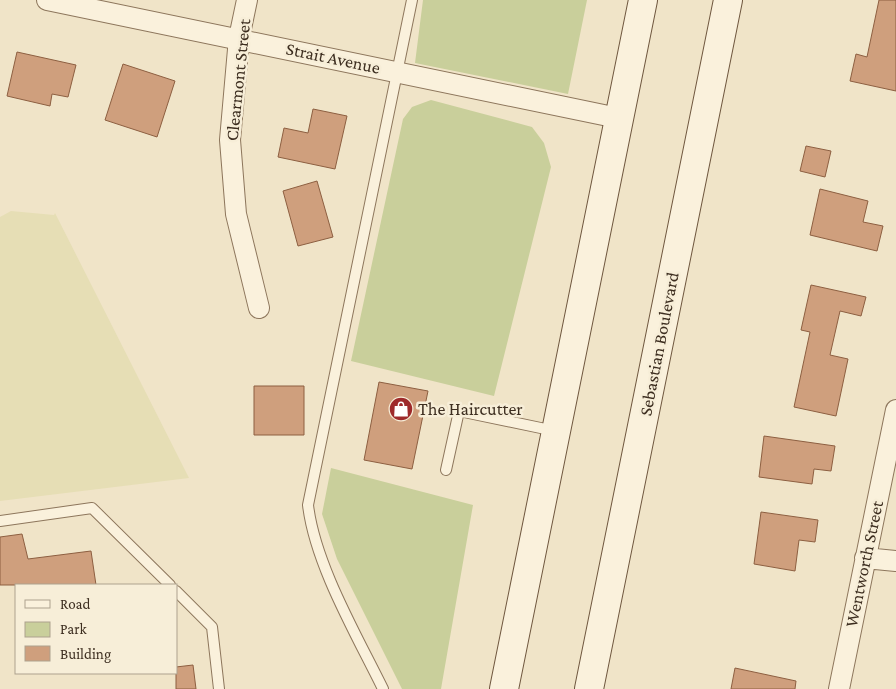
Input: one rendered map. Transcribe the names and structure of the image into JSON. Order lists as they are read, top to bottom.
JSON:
{
  "streets": {
    "main road": ["Sebastian Boulevard"],
    "street": ["Strait Avenue", "Clearmont Street", "Wentworth Street"]
  },
  "crossings": [
    ["Strait Avenue", "Clearmont Street"]
  ],
  "places": {
    "shop": ["The Haircutter"]
  },
  "legend": ["Road", "Park", "Building"]
}
